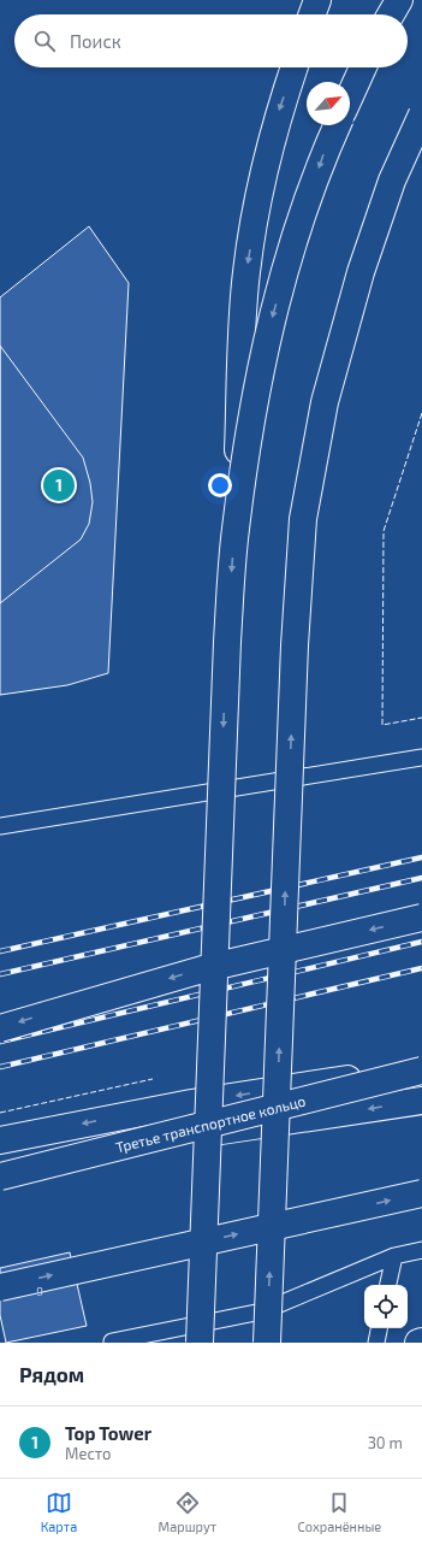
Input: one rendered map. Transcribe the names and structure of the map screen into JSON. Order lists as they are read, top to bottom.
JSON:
{
  "streets": {
    "main road": ["Третье транспортное кольцо"]
  },
  "house_numbers": ["9"],
  "north": "top right",
  "page": {
    "search": "Поиск",
    "pins": "1",
    "heading": "Рядом",
    "list": [
      {
        "mark": "1",
        "name": "Top Tower",
        "note": "Место",
        "value": "30 m"
      }
    ],
    "nav": ["Карта", "Маршрут", "Сохранённые"]
  }
}
